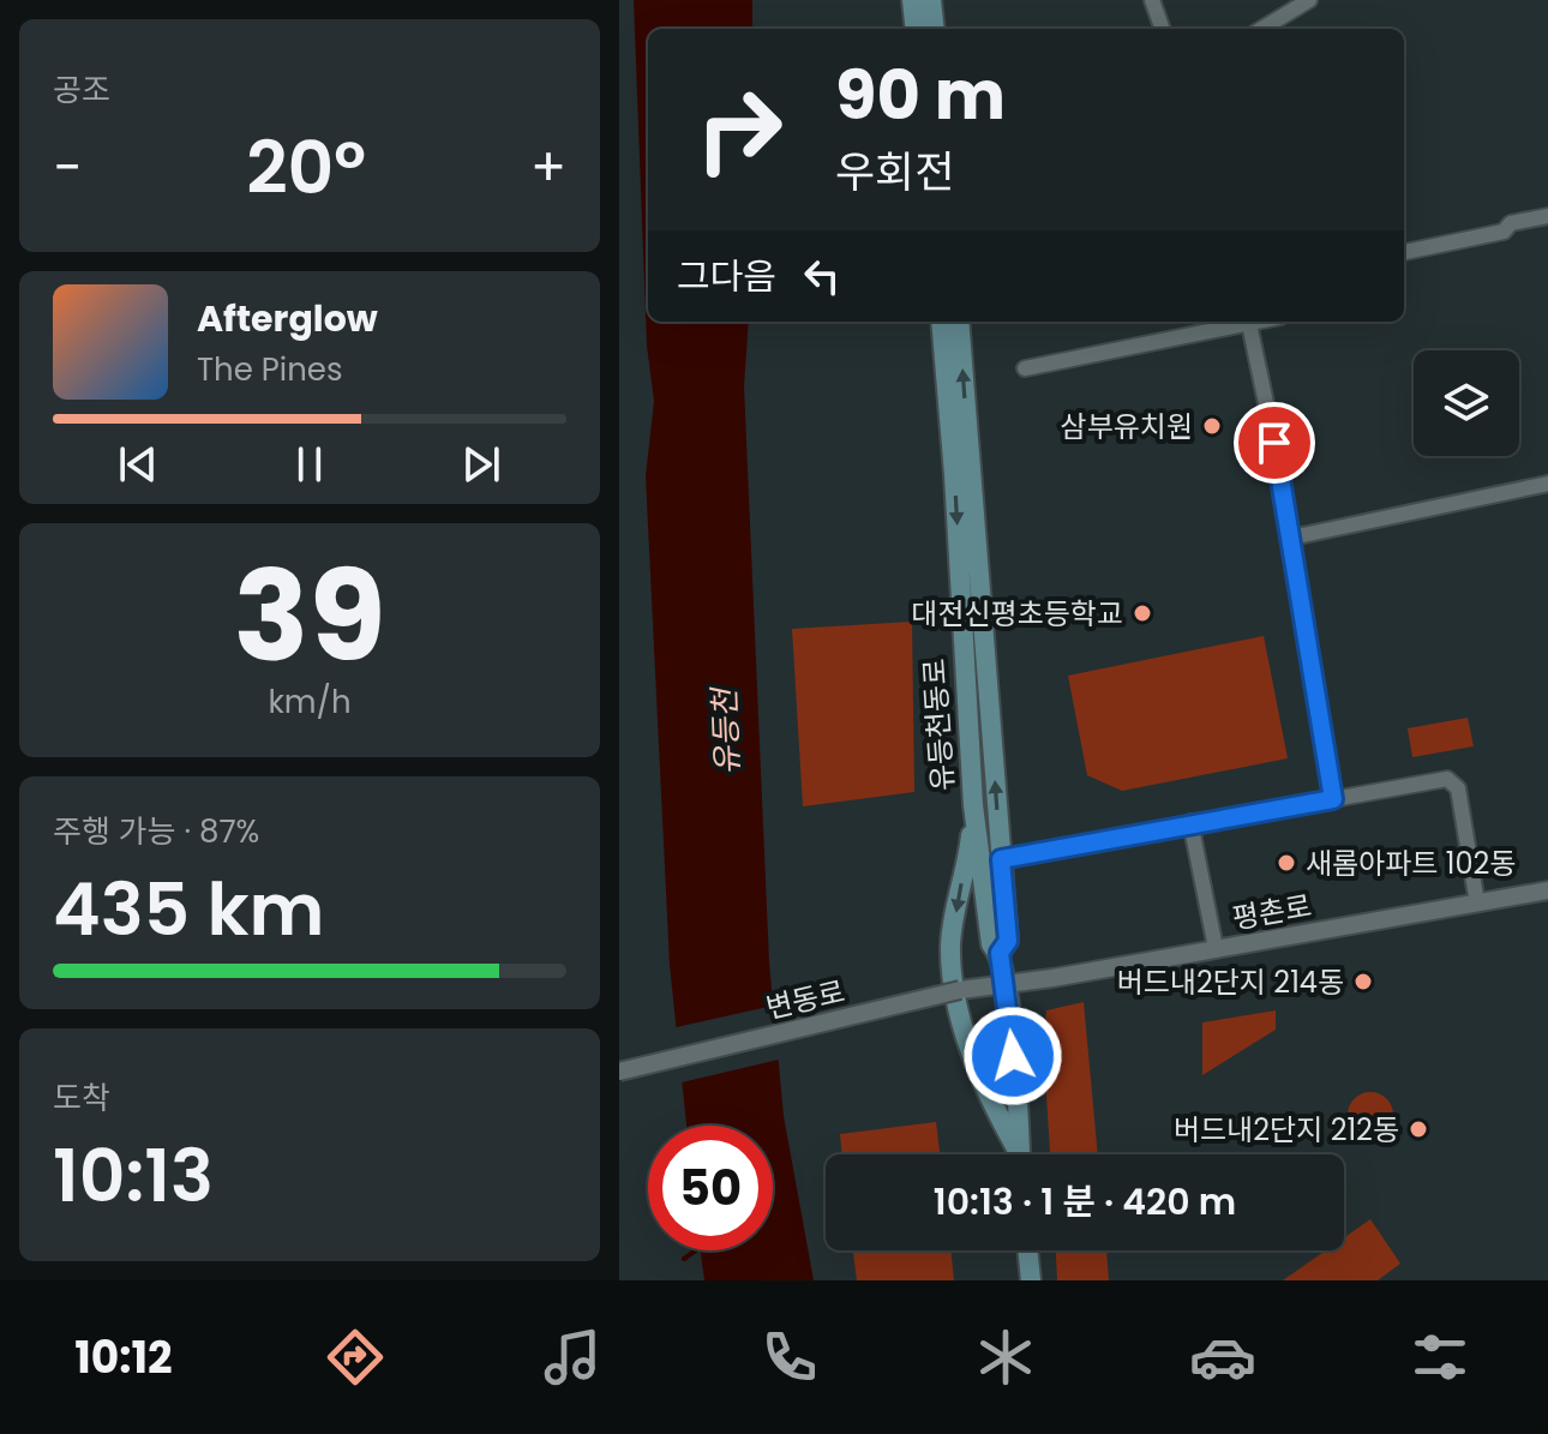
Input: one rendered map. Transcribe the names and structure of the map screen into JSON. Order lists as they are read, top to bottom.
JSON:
{
  "streets": {
    "main road": ["유등천동로"],
    "street": ["평촌로", "변동로"]
  },
  "crossings": [
    ["유등천동로", "평촌로"],
    ["유등천동로", "변동로"],
    ["평촌로", "변동로"]
  ],
  "water": ["유등천"],
  "places": [
    "삼부유치원",
    "대전신평초등학교",
    "새롬아파트 102동",
    "버드내2단지 214동",
    "버드내2단지 212동"
  ],
  "page": {
    "tile": [
      "공조",
      ["39", "km/h"],
      ["주행 가능 · 87%", "435 km"],
      ["도착", "10:13"]
    ],
    "turn": ["90 m", "우회전"],
    "heat": ["−", "20°", "+"],
    "then": "그다음",
    "song": ["Afterglow", "The Pines"],
    "limit": "50",
    "trip": "10:13 · 1 분 · 420 m",
    "tabs": "10:12"
  }
}
